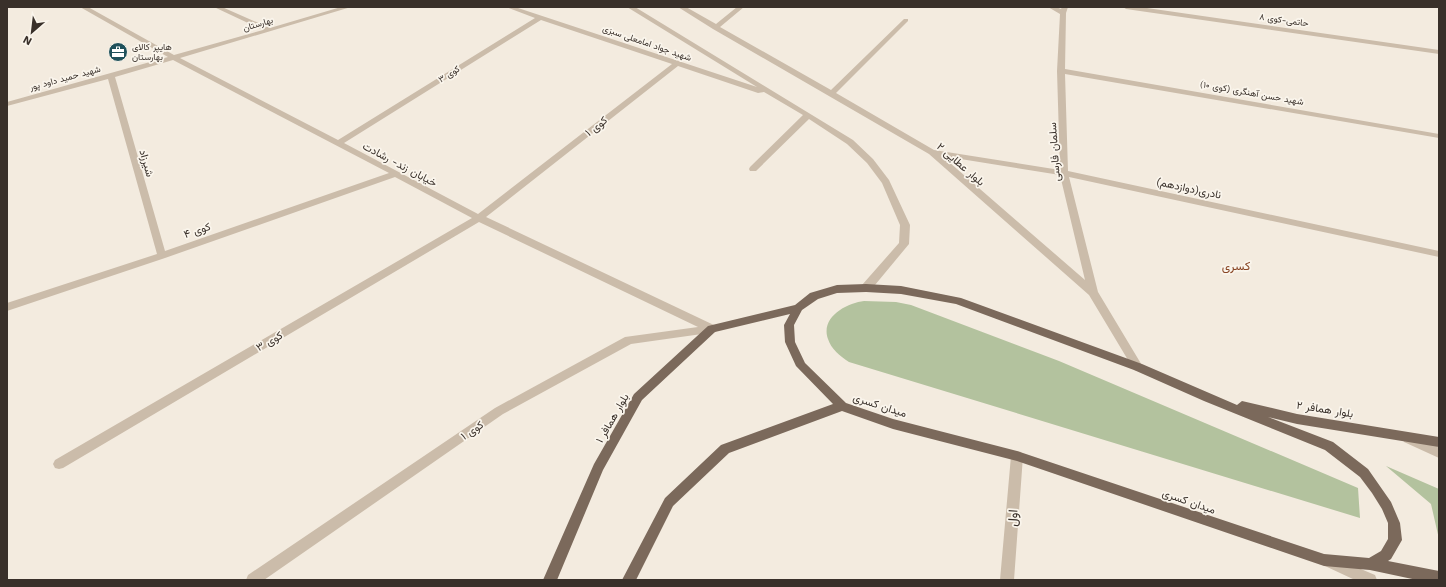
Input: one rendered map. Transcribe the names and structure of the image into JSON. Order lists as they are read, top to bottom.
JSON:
{
  "streets": {
    "main road": ["میدان کسری", "بلوار همافر ۲", "بلوار همافر ۱"],
    "street": [
      "حاتمی-کوی ۸",
      "بهارستان",
      "شهید جواد امامعلی سبزی",
      "کوی ۳",
      "شهید حمید داود پور",
      "شهید حسن آهنگری (کوی ۱۰)",
      "کوی ۱",
      "سلمان فارسی",
      "شیرزاد",
      "خیابان زند- رشادت",
      "بلوار عطایی ۲",
      "نادری(دوازدهم)",
      "کوی ۴",
      "اول"
    ]
  },
  "crossings": [
    ["بهارستان", "شهید حمید داود پور"],
    ["بهارستان", "خیابان زند- رشادت"],
    ["شهید جواد امامعلی سبزی", "کوی ۳"],
    ["شهید جواد امامعلی سبزی", "کوی ۱"],
    ["کوی ۳", "کوی ۱"],
    ["کوی ۳", "خیابان زند- رشادت"],
    ["شهید حمید داود پور", "شیرزاد"],
    ["شهید حمید داود پور", "خیابان زند- رشادت"],
    ["شهید حسن آهنگری (کوی ۱۰)", "سلمان فارسی"],
    ["کوی ۱", "خیابان زند- رشادت"],
    ["کوی ۱", "بلوار همافر ۱"],
    ["سلمان فارسی", "بلوار عطایی ۲"],
    ["سلمان فارسی", "نادری(دوازدهم)"],
    ["شیرزاد", "کوی ۴"],
    ["خیابان زند- رشادت", "کوی ۴"],
    ["خیابان زند- رشادت", "بلوار همافر ۱"],
    ["بلوار عطایی ۲", "نادری(دوازدهم)"],
    ["بلوار عطایی ۲", "میدان کسری"],
    ["میدان کسری", "بلوار همافر ۲"],
    ["میدان کسری", "بلوار همافر ۱"],
    ["میدان کسری", "اول"]
  ],
  "districts": ["کسری"],
  "places": {
    "office": ["هایپر کالای بهارستان"]
  },
  "north": "bottom left"
}
